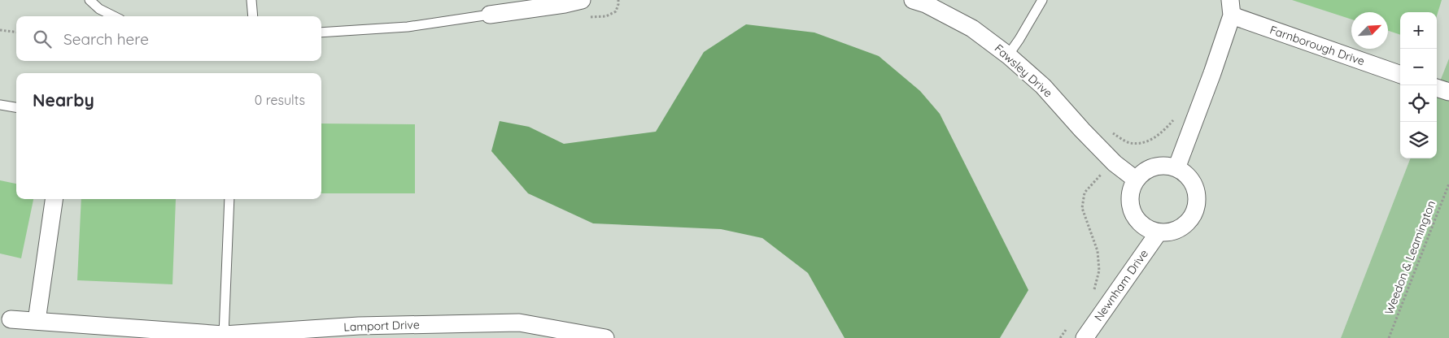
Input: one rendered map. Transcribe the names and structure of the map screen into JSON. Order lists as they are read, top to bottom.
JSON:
{
  "streets": {
    "street": [
      "Farnborough Drive",
      "Fawsley Drive",
      "Newnham Drive",
      "Lamport Drive"
    ],
    "path": ["Weedon & Leamington"]
  },
  "crossings": [
    ["Fawsley Drive", "Newnham Drive"]
  ],
  "north": "top right",
  "page": {
    "map_buttons": ["+", "−"],
    "search": "Search here",
    "heading": ["Nearby", "0 results"]
  }
}
